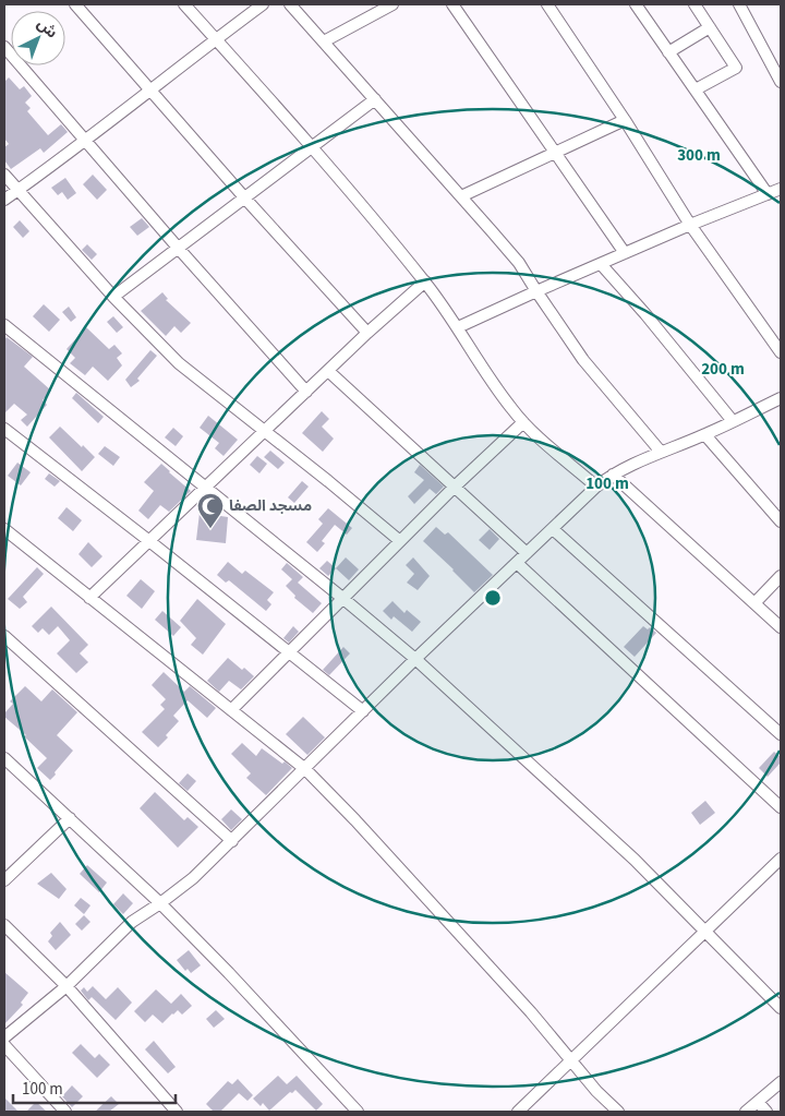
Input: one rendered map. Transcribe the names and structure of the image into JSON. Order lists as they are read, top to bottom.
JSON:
{
  "places": {
    "mosque": ["مسجد الصفا"]
  },
  "scale_bar": "100 m",
  "north": "top right",
  "rings": ["300 m", "200 m", "100 m"]
}
